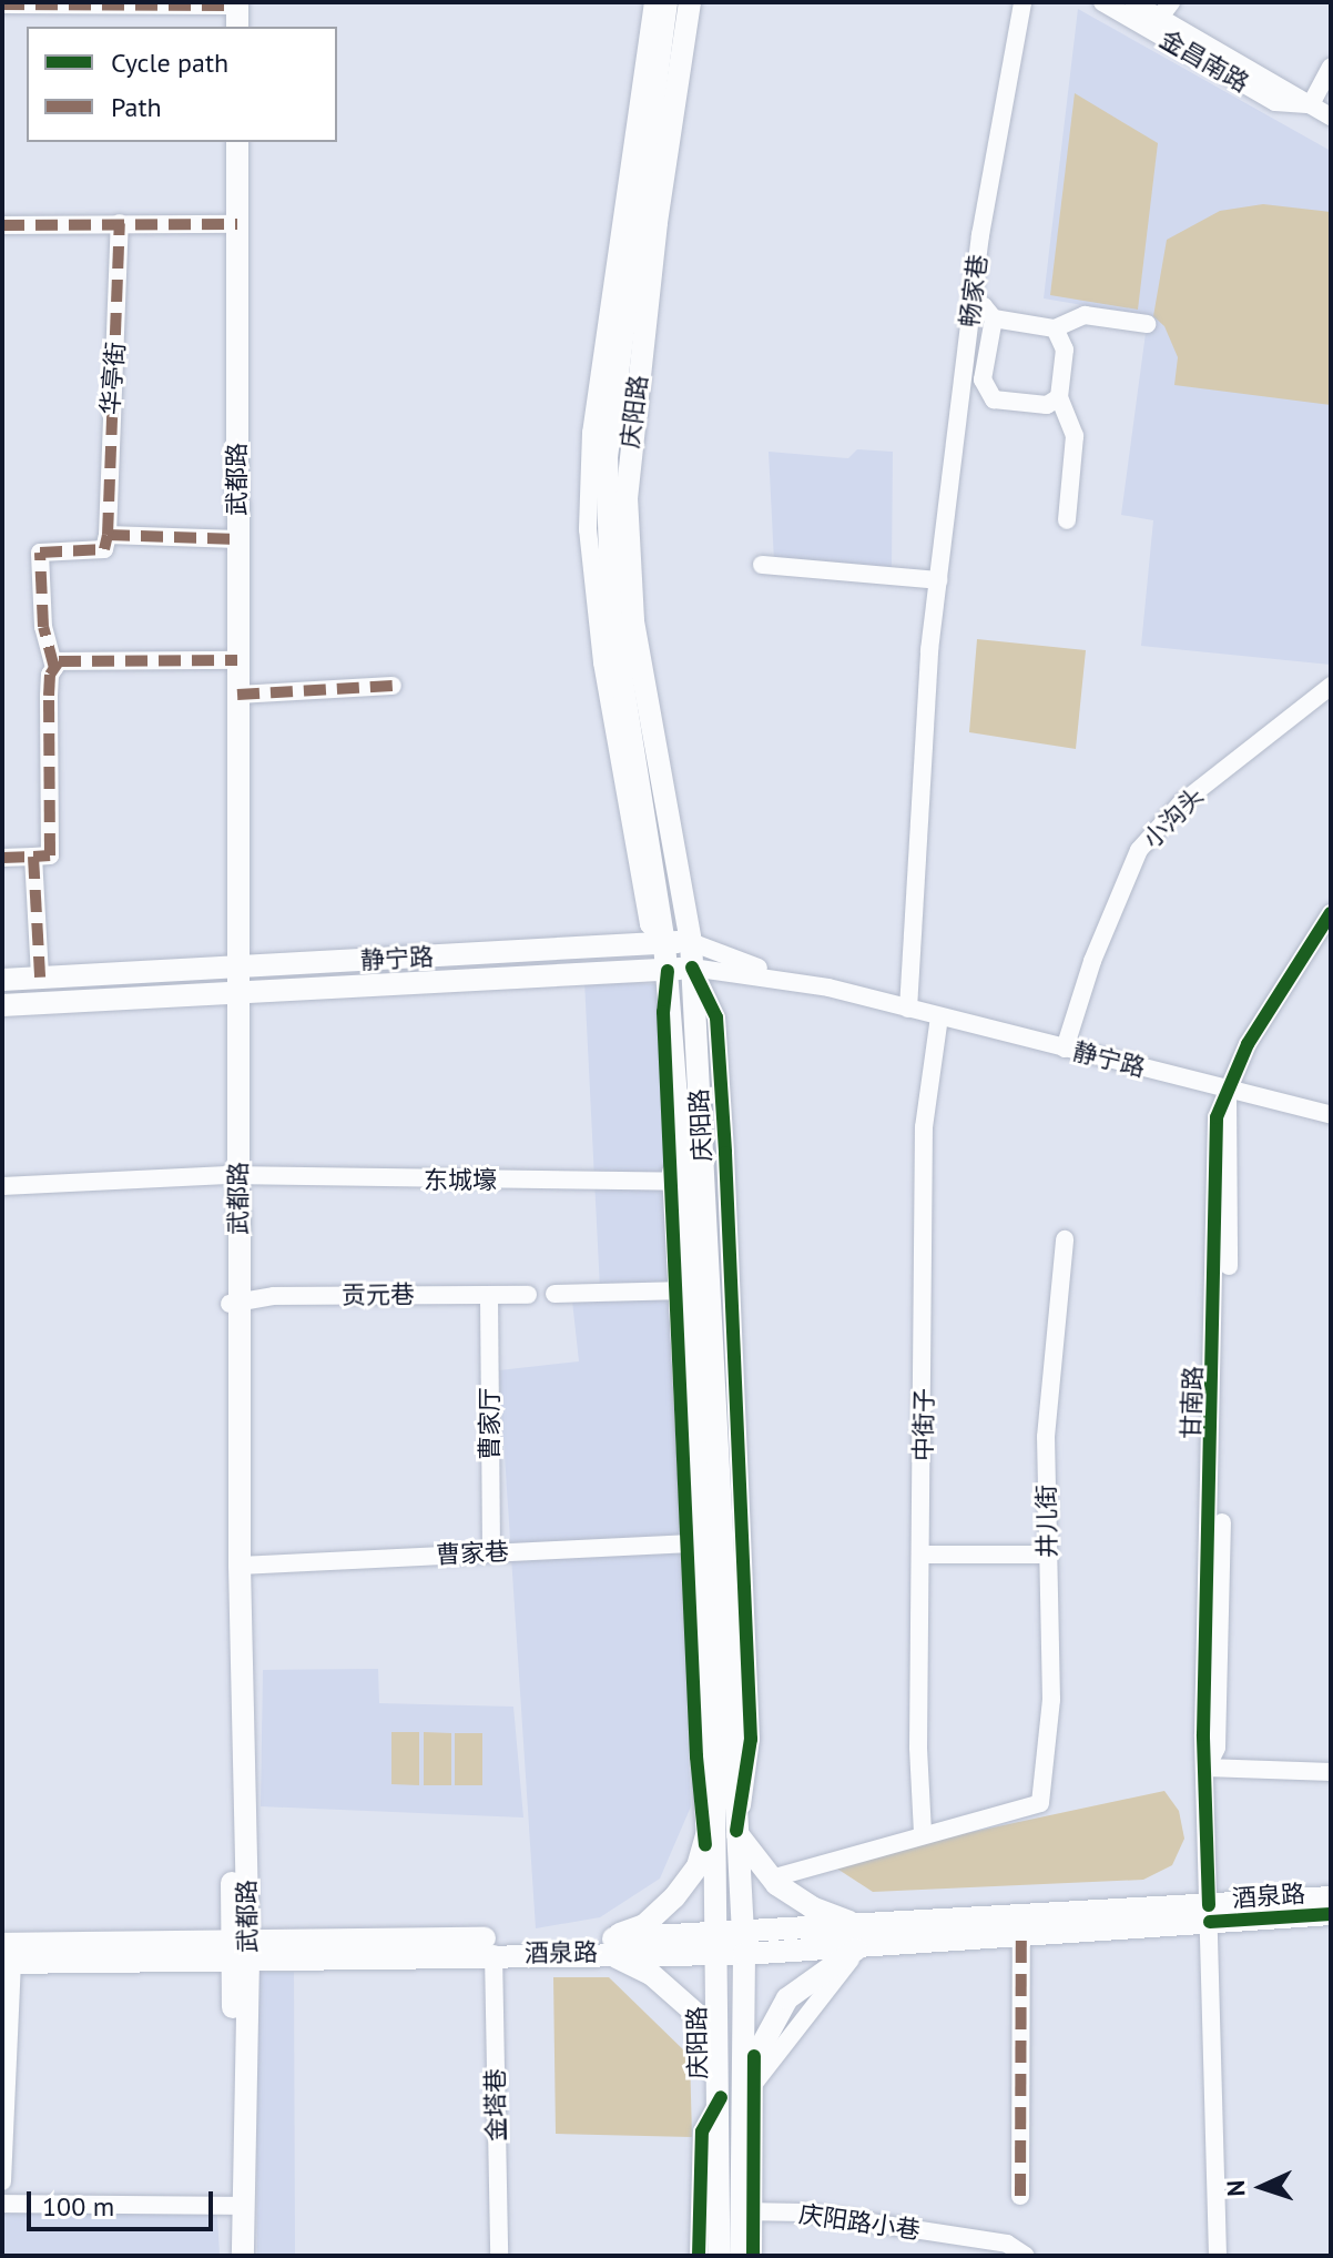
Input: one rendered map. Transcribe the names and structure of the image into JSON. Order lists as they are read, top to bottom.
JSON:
{
  "streets": {
    "main road": [
      "庆阳路",
      "武都路",
      "静宁路",
      "酒泉路"
    ],
    "street": [
      "金昌南路",
      "畅家巷",
      "华亭街",
      "小沟头",
      "东城壕",
      "贡元巷",
      "甘南路",
      "曹家厅",
      "中街子",
      "井儿街",
      "曹家巷",
      "金塔巷",
      "庆阳路小巷"
    ]
  },
  "crossings": [
    ["畅家巷", "静宁路"],
    ["庆阳路", "静宁路"],
    ["庆阳路", "东城壕"],
    ["庆阳路", "曹家巷"],
    ["庆阳路", "酒泉路"],
    ["庆阳路", "庆阳路小巷"],
    ["武都路", "静宁路"],
    ["武都路", "东城壕"],
    ["武都路", "贡元巷"],
    ["武都路", "曹家巷"],
    ["武都路", "酒泉路"],
    ["小沟头", "静宁路"],
    ["静宁路", "甘南路"],
    ["静宁路", "中街子"],
    ["贡元巷", "曹家厅"],
    ["甘南路", "酒泉路"],
    ["曹家厅", "曹家巷"],
    ["中街子", "井儿街"],
    ["酒泉路", "金塔巷"]
  ],
  "legend": ["Cycle path", "Path"],
  "scale_bar": "100 m",
  "north": "left"
}
